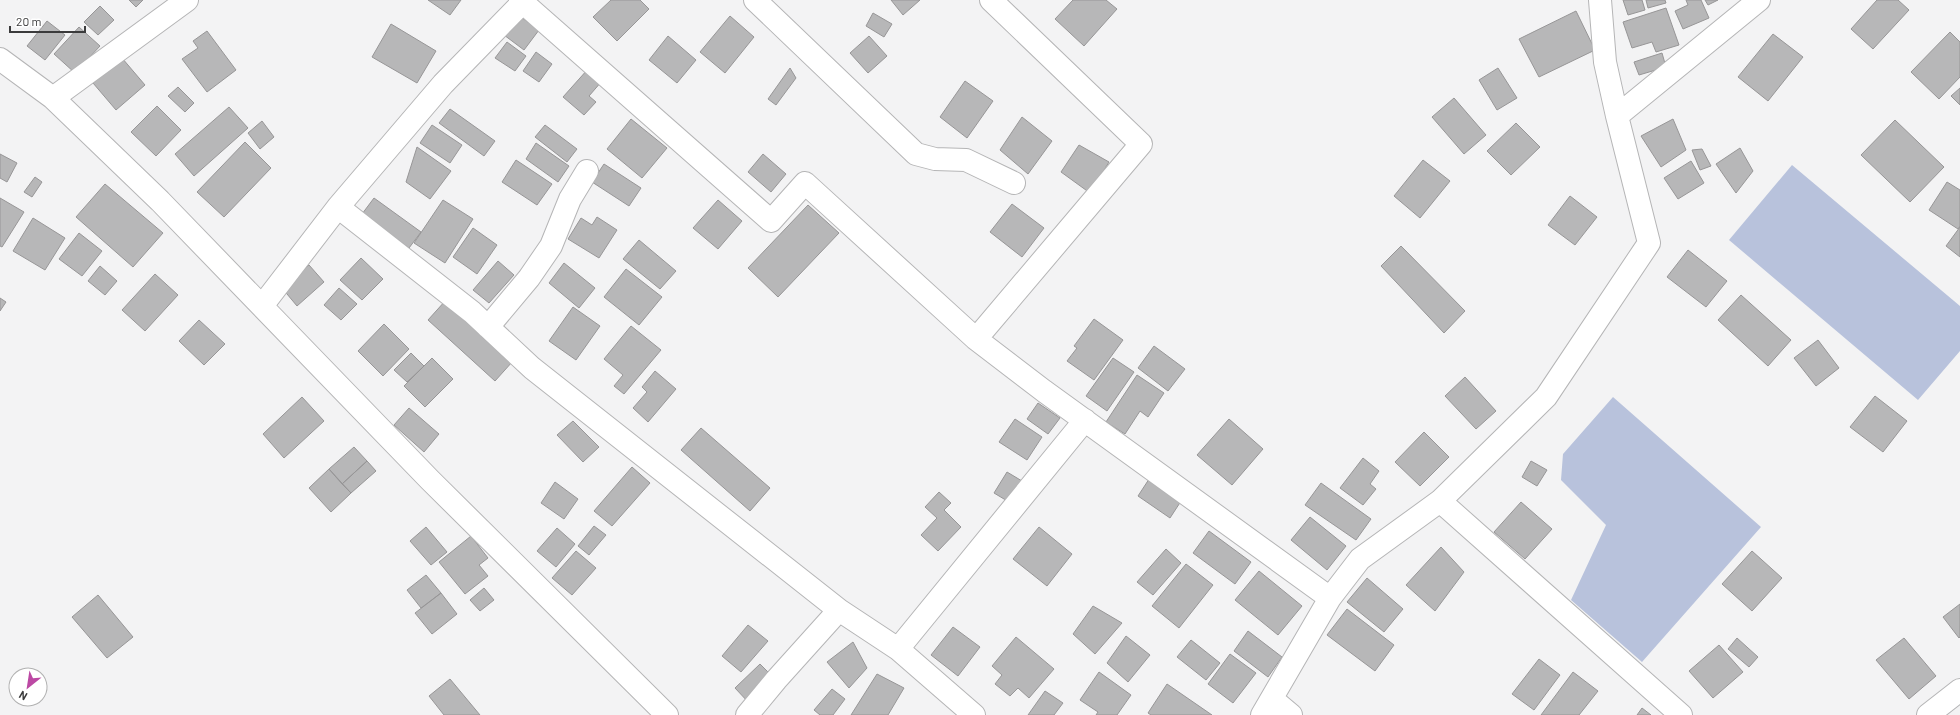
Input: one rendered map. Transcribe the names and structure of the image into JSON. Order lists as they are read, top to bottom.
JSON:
{
  "scale_bar": "20 m",
  "north": "bottom left"
}
